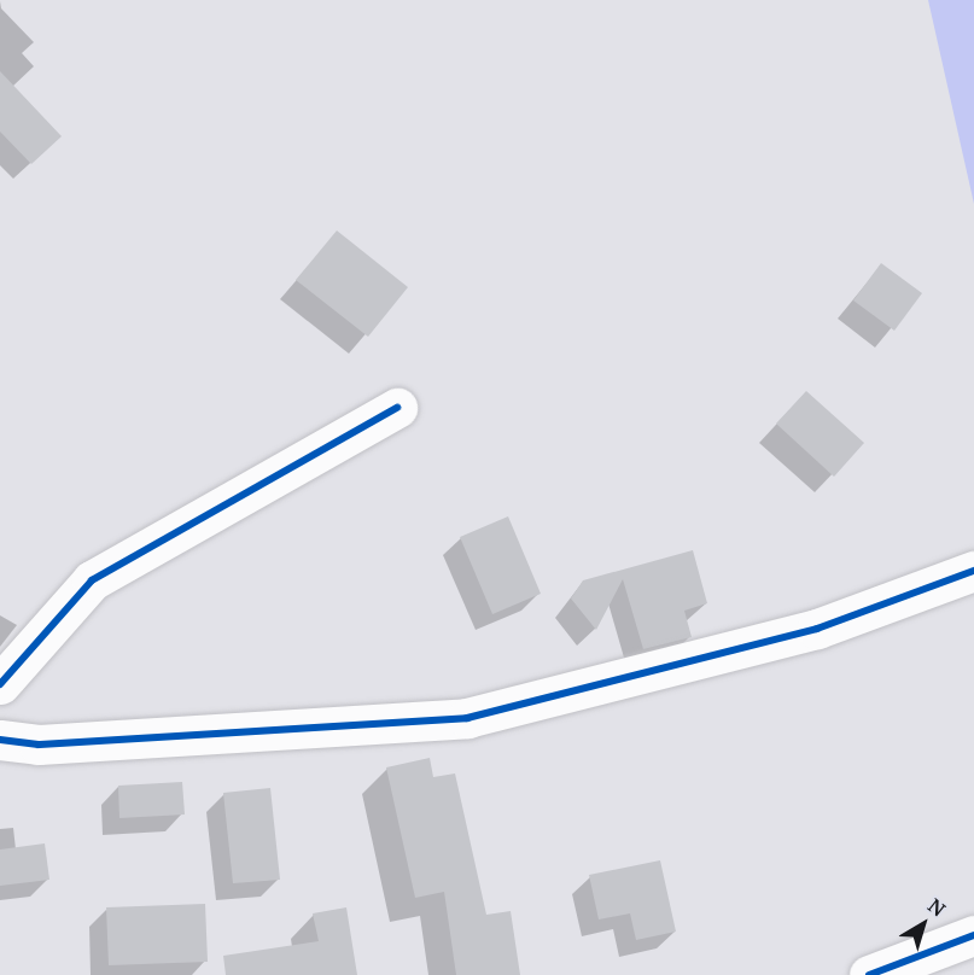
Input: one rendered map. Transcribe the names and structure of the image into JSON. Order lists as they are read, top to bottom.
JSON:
{
  "north": "top right"
}
